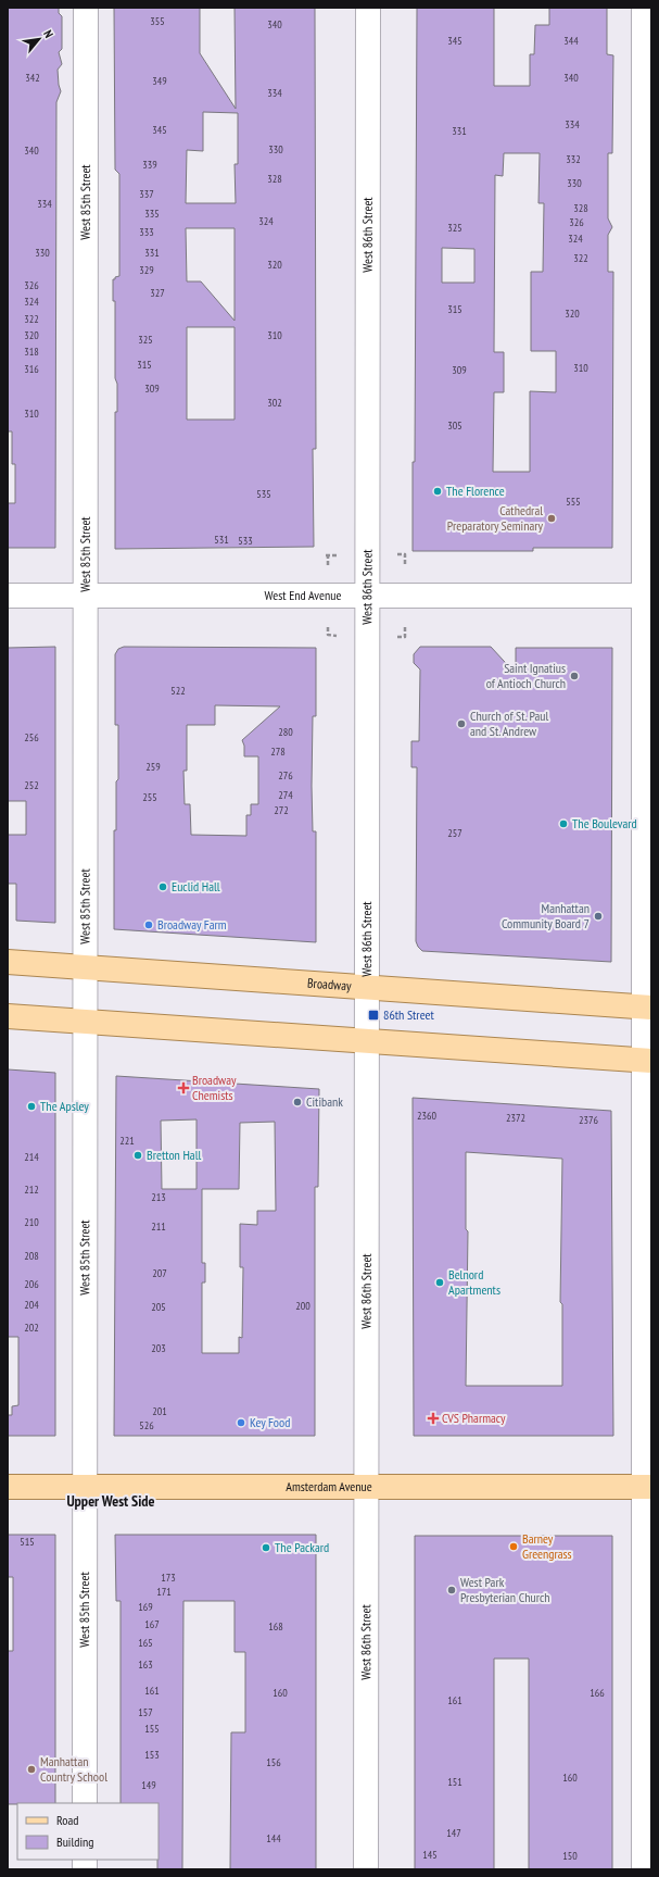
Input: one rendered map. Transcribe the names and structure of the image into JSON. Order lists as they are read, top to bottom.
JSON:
{
  "streets": {
    "main road": ["Broadway", "Amsterdam Avenue"],
    "street": ["West 85th Street", "West 86th Street", "West End Avenue"]
  },
  "crossings": [
    ["West 85th Street", "West End Avenue"],
    ["West 85th Street", "Broadway"],
    ["West 85th Street", "Amsterdam Avenue"],
    ["West 86th Street", "West End Avenue"],
    ["West 86th Street", "Broadway"],
    ["West 86th Street", "Amsterdam Avenue"]
  ],
  "districts": ["Upper West Side"],
  "places": {
    "other": [
      "The Florence",
      "Cathedral Preparatory Seminary",
      "Saint Ignatius of Antioch Church",
      "Church of St. Paul and St. Andrew",
      "The Boulevard",
      "Euclid Hall",
      "Manhattan Community Board 7",
      "Broadway Farm",
      "Citibank",
      "The Apsley",
      "Bretton Hall",
      "Belnord Apartments",
      "Key Food",
      "Barney Greengrass",
      "The Packard",
      "West Park Presbyterian Church",
      "Manhattan Country School"
    ],
    "transit": ["86th Street"],
    "health": ["Broadway Chemists", "CVS Pharmacy"]
  },
  "house_numbers": [
    "355",
    "340",
    "345",
    "344",
    "342",
    "340",
    "349",
    "334",
    "334",
    "345",
    "331",
    "330",
    "340",
    "332",
    "339",
    "328",
    "330",
    "337",
    "334",
    "328",
    "335",
    "324",
    "326",
    "325",
    "333",
    "324",
    "330",
    "331",
    "322",
    "320",
    "329",
    "326",
    "327",
    "324",
    "315",
    "320",
    "322",
    "320",
    "310",
    "325",
    "318",
    "315",
    "310",
    "316",
    "309",
    "309",
    "302",
    "310",
    "305",
    "535",
    "555",
    "531",
    "533",
    "522",
    "280",
    "256",
    "278",
    "259",
    "276",
    "252",
    "274",
    "255",
    "272",
    "257",
    "2360",
    "2372",
    "2376",
    "221",
    "214",
    "212",
    "213",
    "210",
    "211",
    "208",
    "207",
    "206",
    "204",
    "200",
    "205",
    "202",
    "203",
    "201",
    "526",
    "515",
    "173",
    "171",
    "169",
    "167",
    "168",
    "165",
    "163",
    "161",
    "160",
    "166",
    "161",
    "157",
    "155",
    "153",
    "156",
    "160",
    "151",
    "149",
    "147",
    "144",
    "145",
    "150"
  ],
  "legend": ["Road", "Building"],
  "north": "top right"
}
